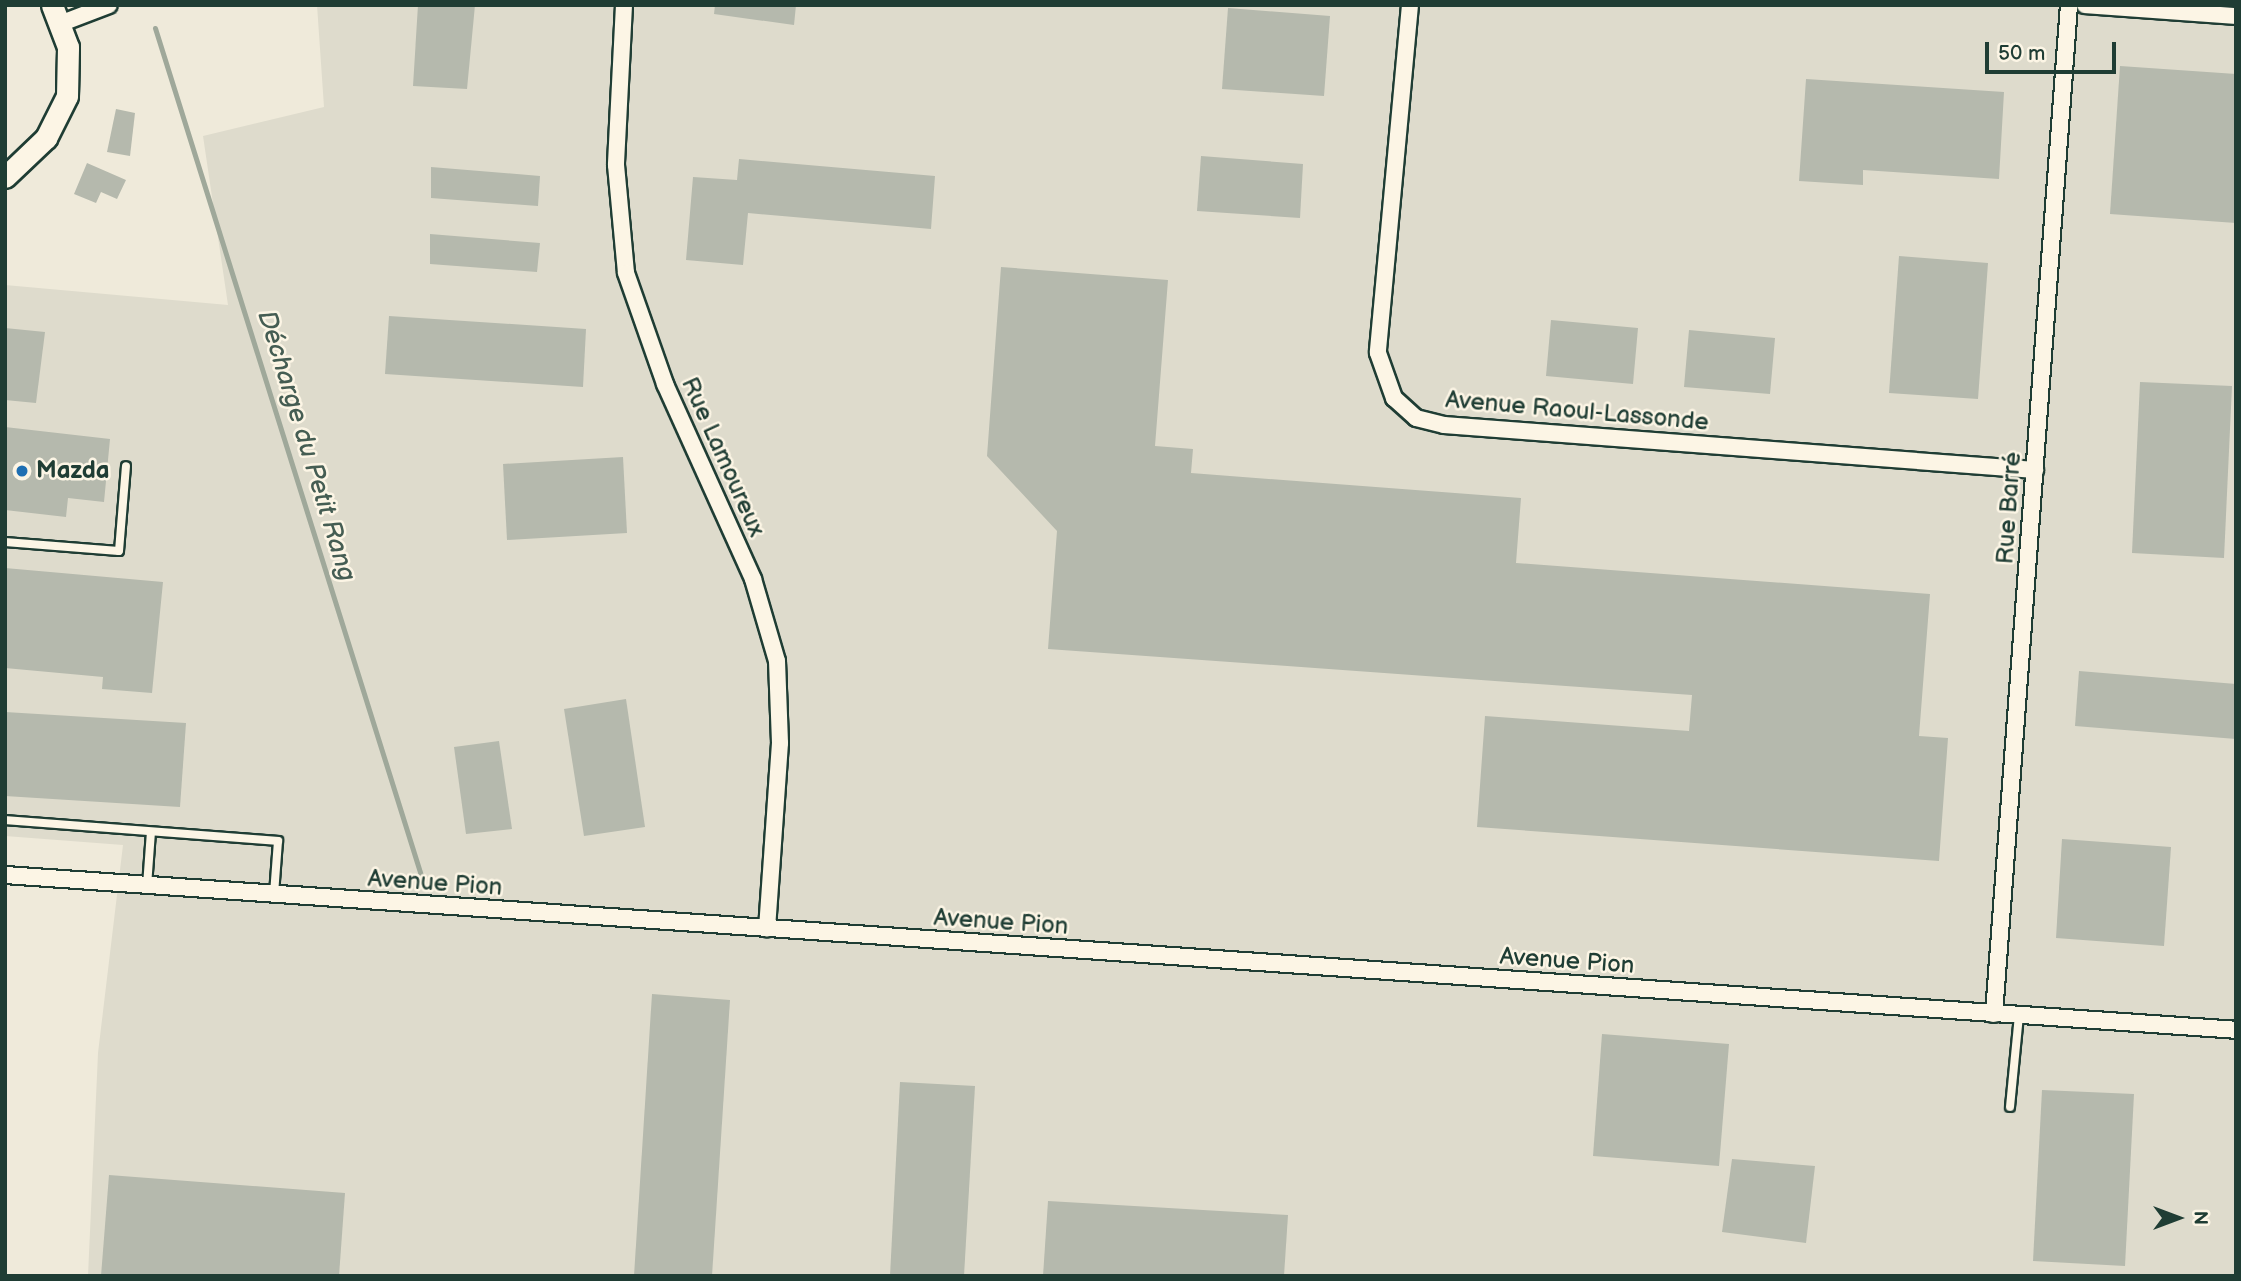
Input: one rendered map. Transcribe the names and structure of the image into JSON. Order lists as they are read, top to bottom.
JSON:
{
  "streets": {
    "street": [
      "Avenue Raoul-Lassonde",
      "Rue Lamoureux",
      "Rue Barré",
      "Avenue Pion"
    ]
  },
  "crossings": [
    ["Avenue Raoul-Lassonde", "Rue Barré"],
    ["Rue Lamoureux", "Avenue Pion"],
    ["Rue Barré", "Avenue Pion"]
  ],
  "water": ["Décharge du Petit Rang"],
  "places": ["Mazda"],
  "scale_bar": "50 m",
  "north": "right"
}
